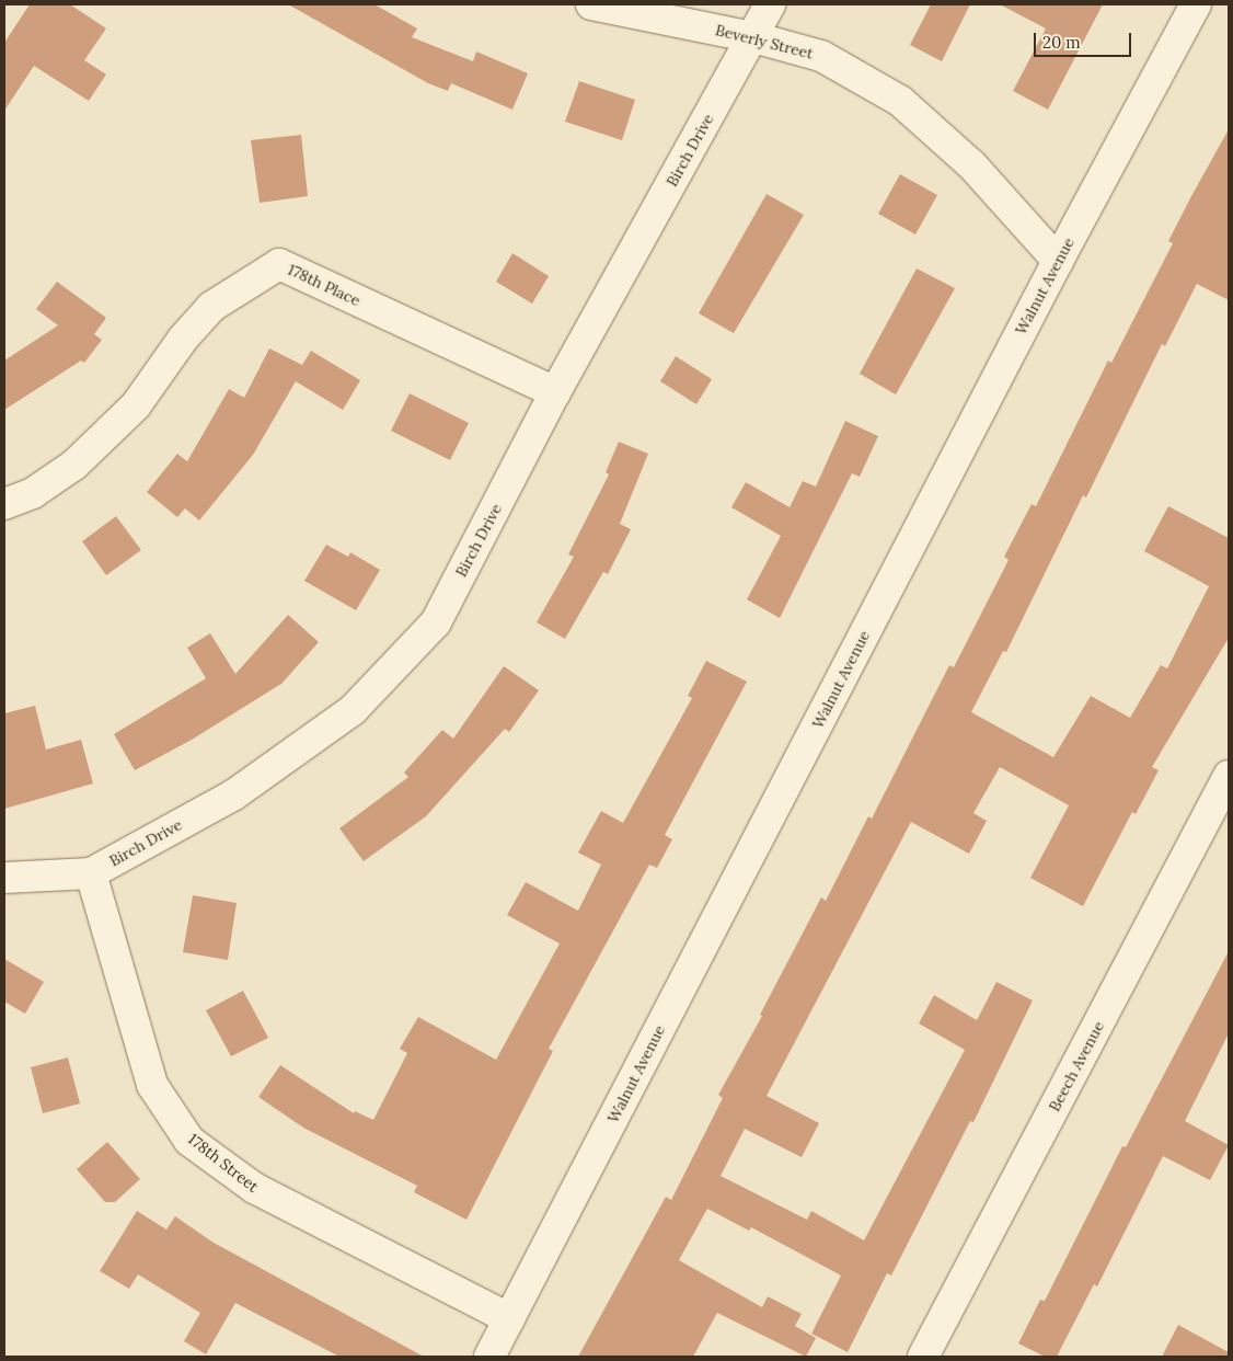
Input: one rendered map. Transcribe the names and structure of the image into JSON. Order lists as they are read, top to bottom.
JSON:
{
  "streets": {
    "street": [
      "Beverly Street",
      "Birch Drive",
      "178th Place",
      "Walnut Avenue",
      "Beech Avenue",
      "178th Street"
    ]
  },
  "crossings": [
    ["Beverly Street", "Birch Drive"],
    ["Beverly Street", "Walnut Avenue"],
    ["Birch Drive", "178th Place"],
    ["Birch Drive", "178th Street"],
    ["Walnut Avenue", "178th Street"]
  ],
  "scale_bar": "20 m"
}
